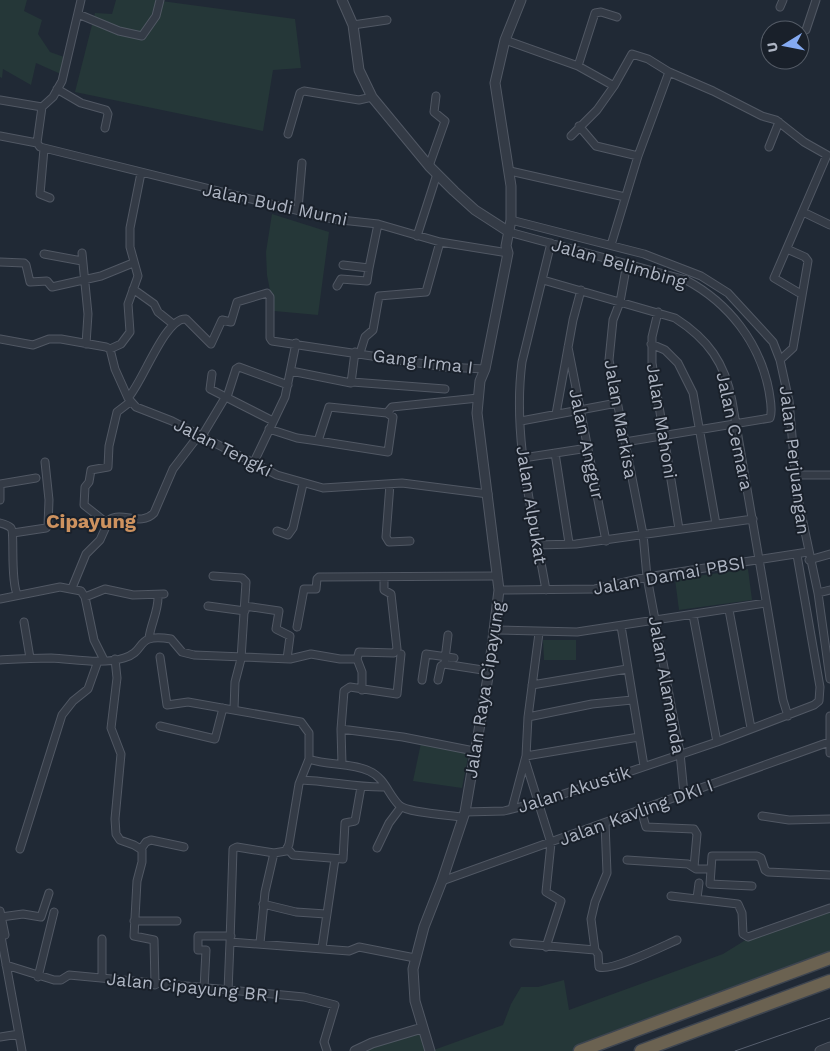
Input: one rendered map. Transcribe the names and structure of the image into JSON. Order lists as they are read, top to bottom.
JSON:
{
  "streets": {
    "street": [
      "Jalan Budi Murni",
      "Jalan Belimbing",
      "Gang Irma I",
      "Jalan Markisa",
      "Jalan Mahoni",
      "Jalan Cemara",
      "Jalan Anggur",
      "Jalan Tengki",
      "Jalan Perjuangan",
      "Jalan Alpukat",
      "Jalan Damai PBSI",
      "Jalan Alamanda",
      "Jalan Raya Cipayung",
      "Jalan Akustik",
      "Jalan Kavling DKI I",
      "Jalan Cipayung BR I"
    ]
  },
  "crossings": [
    ["Jalan Budi Murni", "Gang Irma I"],
    ["Jalan Budi Murni", "Jalan Raya Cipayung"],
    ["Jalan Belimbing", "Jalan Markisa"],
    ["Jalan Belimbing", "Jalan Cemara"],
    ["Jalan Belimbing", "Jalan Alpukat"],
    ["Jalan Belimbing", "Jalan Raya Cipayung"],
    ["Gang Irma I", "Jalan Raya Cipayung"],
    ["Jalan Markisa", "Jalan Cemara"],
    ["Jalan Markisa", "Jalan Damai PBSI"],
    ["Jalan Markisa", "Jalan Alamanda"],
    ["Jalan Mahoni", "Jalan Cemara"],
    ["Jalan Cemara", "Jalan Alpukat"],
    ["Jalan Cemara", "Jalan Damai PBSI"],
    ["Jalan Cemara", "Jalan Akustik"],
    ["Jalan Tengki", "Jalan Raya Cipayung"],
    ["Jalan Perjuangan", "Jalan Damai PBSI"],
    ["Jalan Perjuangan", "Jalan Raya Cipayung"],
    ["Jalan Alpukat", "Jalan Damai PBSI"],
    ["Jalan Damai PBSI", "Jalan Alamanda"],
    ["Jalan Damai PBSI", "Jalan Raya Cipayung"],
    ["Jalan Damai PBSI", "Jalan Akustik"],
    ["Jalan Alamanda", "Jalan Akustik"],
    ["Jalan Alamanda", "Jalan Kavling DKI I"],
    ["Jalan Raya Cipayung", "Jalan Akustik"],
    ["Jalan Raya Cipayung", "Jalan Kavling DKI I"]
  ],
  "districts": ["Cipayung"],
  "north": "left"
}
